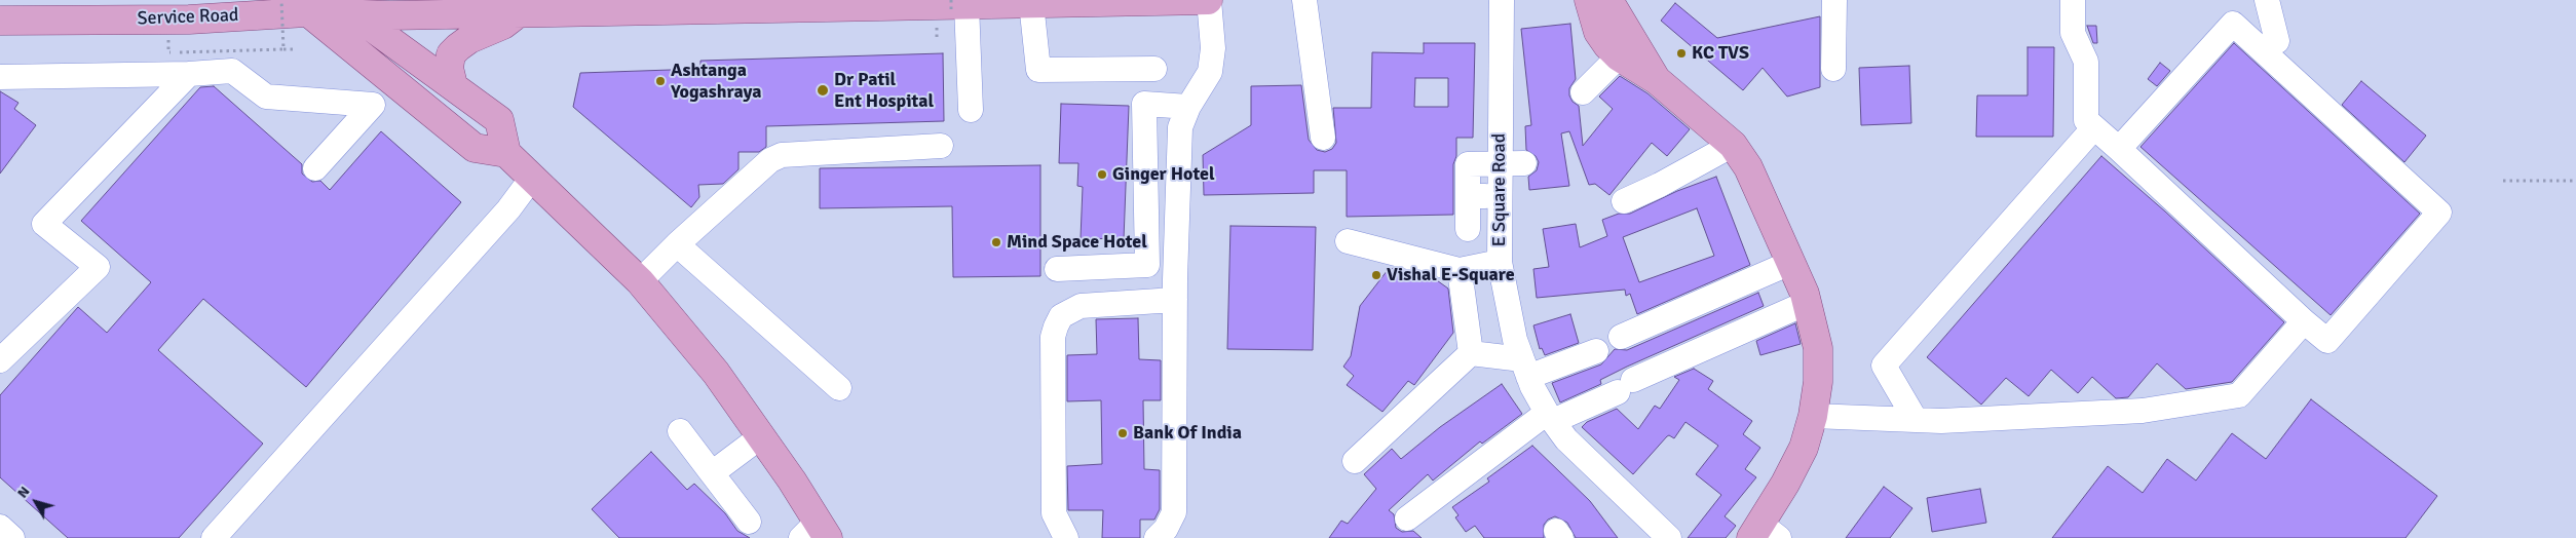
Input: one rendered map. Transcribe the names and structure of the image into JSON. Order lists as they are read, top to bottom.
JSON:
{
  "streets": {
    "main road": ["Service Road"],
    "street": ["E Square Road"]
  },
  "places": [
    "KC TVS",
    "Ashtanga Yogashraya",
    "Dr Patil Ent Hospital",
    "Ginger Hotel",
    "Mind Space Hotel",
    "Vishal E-Square",
    "Bank Of India"
  ],
  "north": "top left"
}
